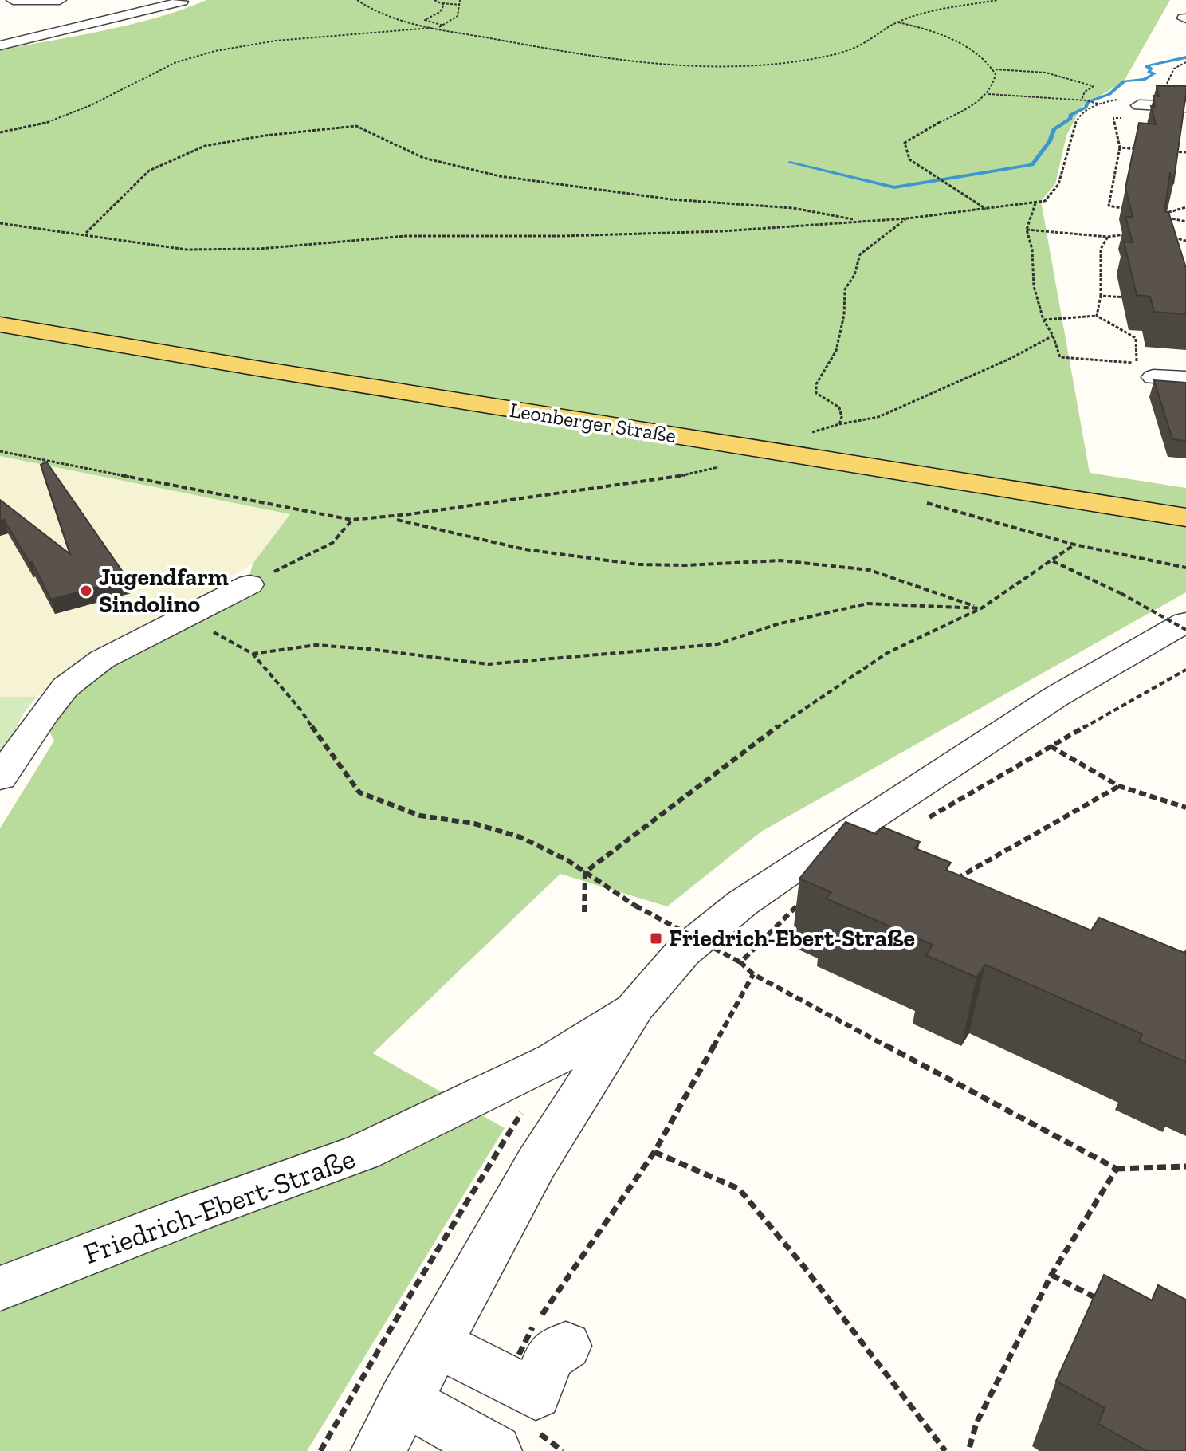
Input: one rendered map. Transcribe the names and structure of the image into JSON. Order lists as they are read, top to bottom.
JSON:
{
  "streets": {
    "main road": ["Leonberger Straße"],
    "street": ["Friedrich-Ebert-Straße"]
  },
  "places": {
    "other": ["Jugendfarm Sindolino"],
    "transit": ["Friedrich-Ebert-Straße"]
  }
}
